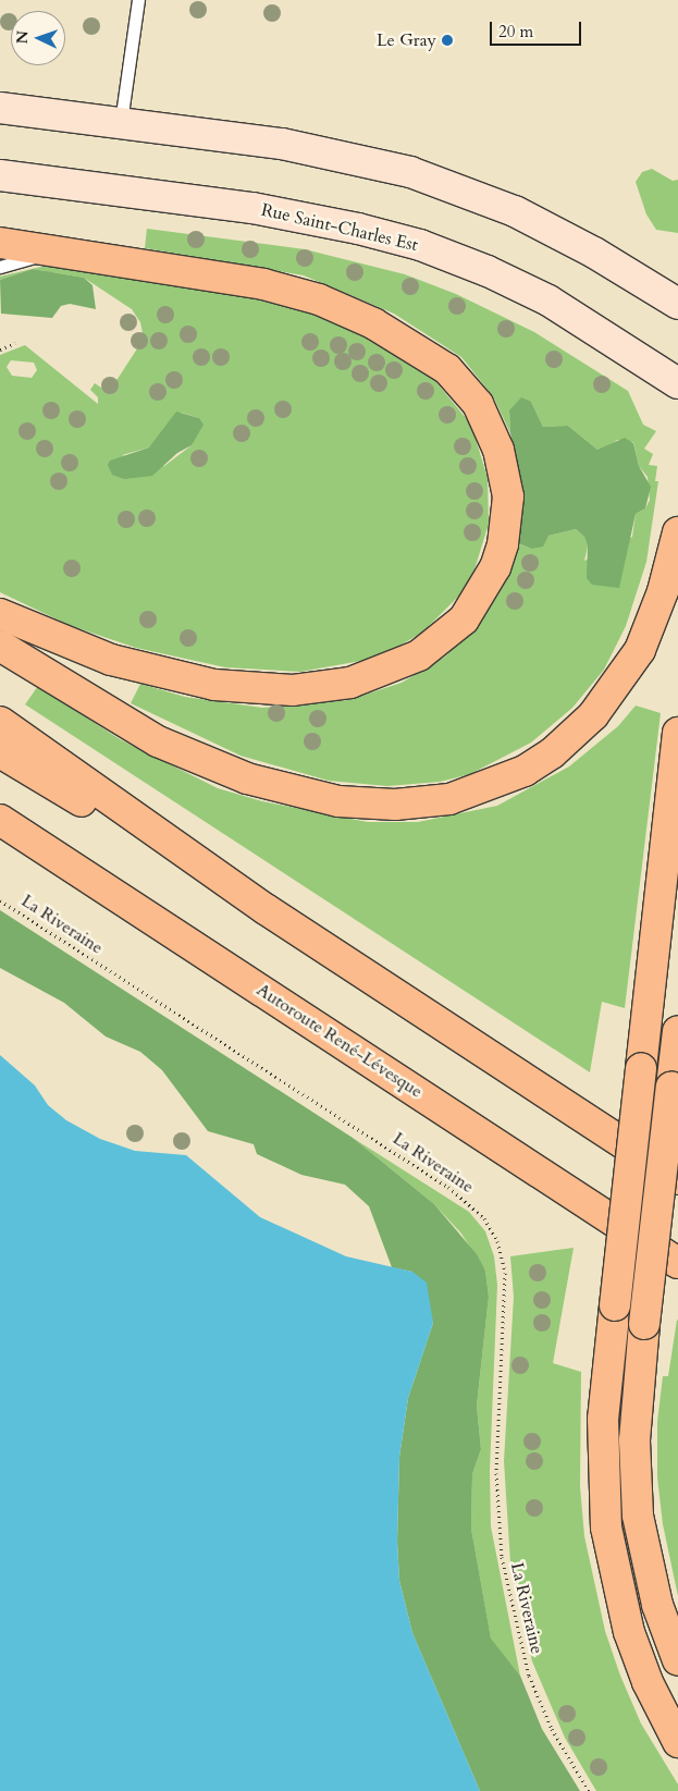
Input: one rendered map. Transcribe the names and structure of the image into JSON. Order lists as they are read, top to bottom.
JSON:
{
  "streets": {
    "highway": ["Autoroute René-Lévesque"],
    "street": ["Rue Saint-Charles Est"],
    "path": ["La Riveraine"]
  },
  "places": ["Le Gray"],
  "scale_bar": "20 m",
  "north": "left"
}
